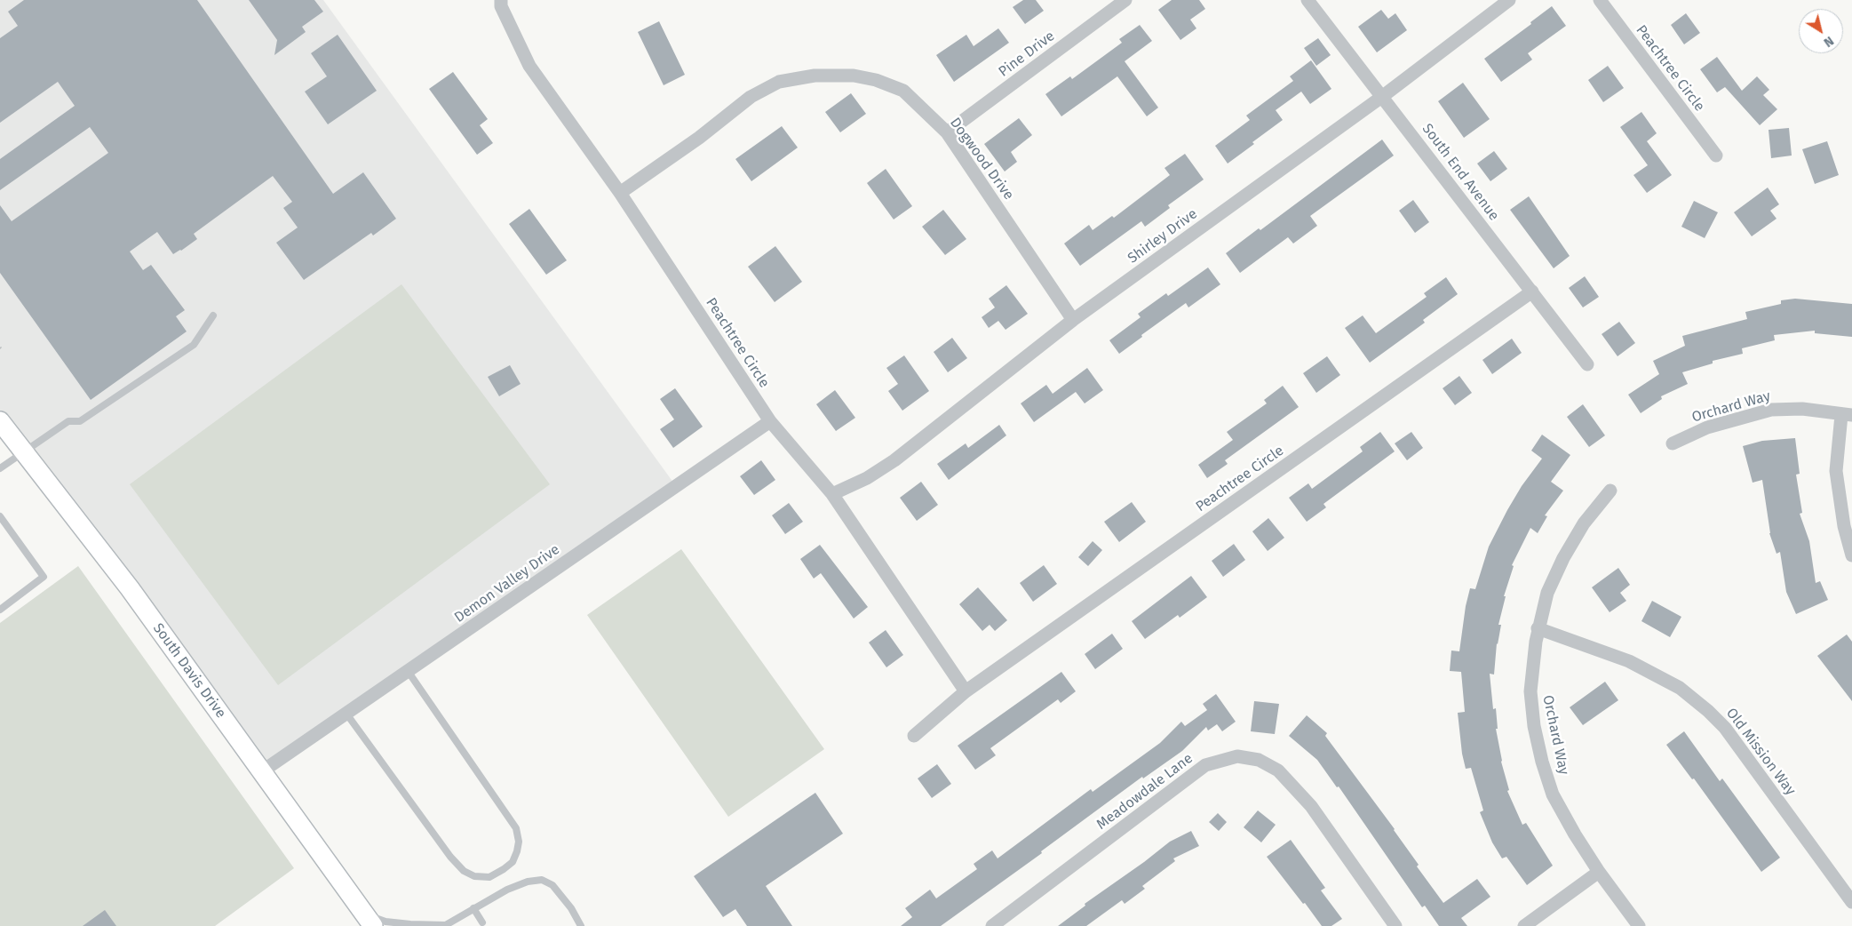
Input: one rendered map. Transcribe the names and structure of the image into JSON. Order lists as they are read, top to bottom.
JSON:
{
  "streets": {
    "street": [
      "Pine Drive",
      "Peachtree Circle",
      "Dogwood Drive",
      "South End Avenue",
      "Shirley Drive",
      "Orchard Way",
      "Demon Valley Drive",
      "South Davis Drive",
      "Old Mission Way",
      "Meadowdale Lane"
    ]
  },
  "crossings": [
    ["Pine Drive", "Dogwood Drive"],
    ["Peachtree Circle", "Dogwood Drive"],
    ["Peachtree Circle", "South End Avenue"],
    ["Peachtree Circle", "Shirley Drive"],
    ["Peachtree Circle", "Demon Valley Drive"],
    ["Dogwood Drive", "Shirley Drive"],
    ["South End Avenue", "Shirley Drive"],
    ["Orchard Way", "Old Mission Way"],
    ["Demon Valley Drive", "South Davis Drive"]
  ],
  "north": "bottom right"
}
